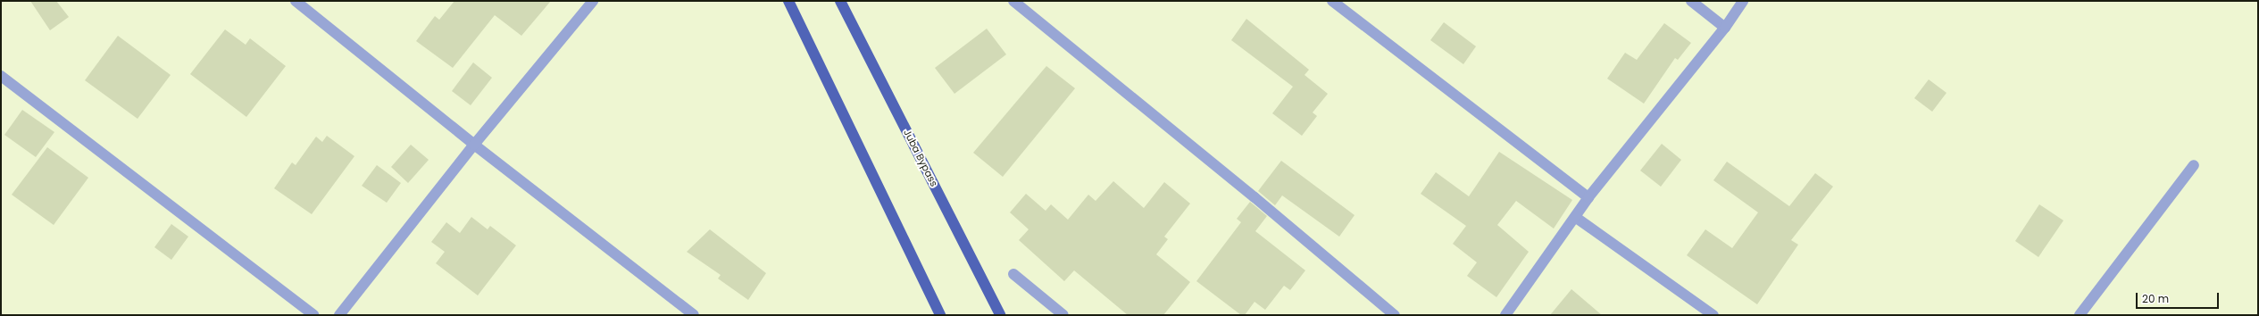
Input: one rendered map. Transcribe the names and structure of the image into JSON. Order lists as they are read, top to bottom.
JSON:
{
  "streets": {
    "main road": ["Juba Bypass"]
  },
  "scale_bar": "20 m"
}
